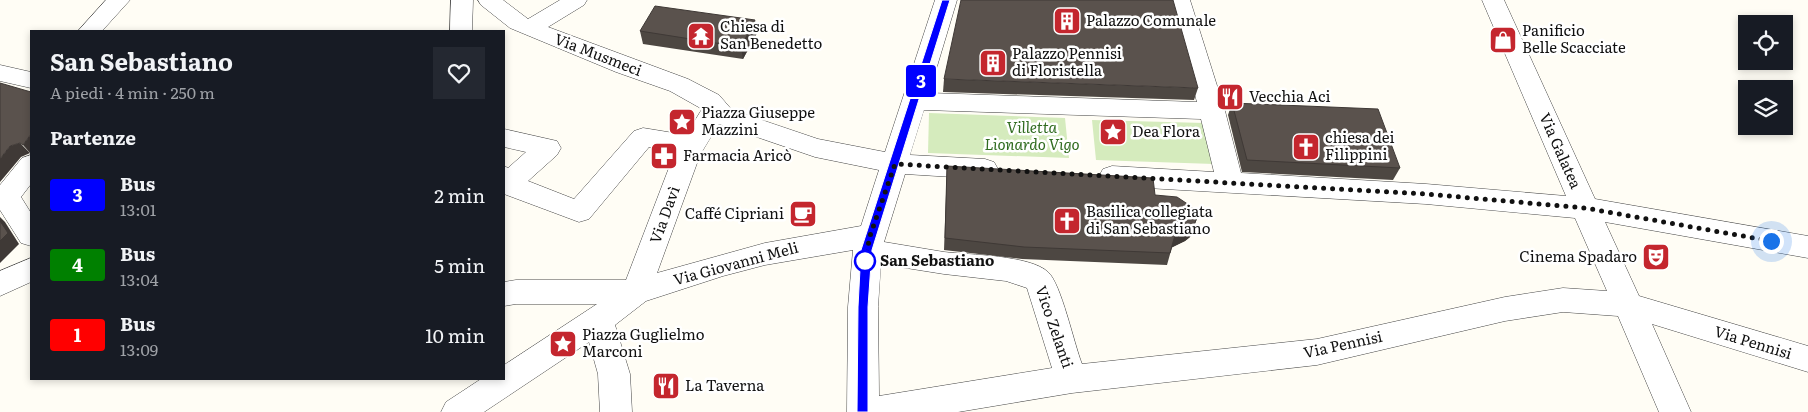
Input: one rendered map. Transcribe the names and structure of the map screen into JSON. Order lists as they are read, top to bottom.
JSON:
{
  "streets": {
    "street": [
      "Via Musmeci",
      "Via Galatea",
      "Via Davì",
      "Via Giovanni Meli",
      "Vico Zelanti",
      "Via Pennisi"
    ]
  },
  "crossings": [
    ["Via Musmeci", "Via Davì"],
    ["Via Galatea", "Via Pennisi"],
    ["Via Davì", "Via Giovanni Meli"],
    ["Via Giovanni Meli", "Vico Zelanti"],
    ["Vico Zelanti", "Via Pennisi"]
  ],
  "parks": ["Villetta Lionardo Vigo"],
  "places": {
    "building": ["Palazzo Comunale", "Palazzo Pennisi di Floristella"],
    "temple": ["Chiesa di San Benedetto"],
    "shop": ["Panificio Belle Scacciate"],
    "restaurant": ["Vecchia Aci", "La Taverna"],
    "place": ["Piazza Giuseppe Mazzini", "Dea Flora", "Piazza Guglielmo Marconi"],
    "church": ["chiesa dei Filippini", "Basilica collegiata di San Sebastiano"],
    "pharmacy": ["Farmacia Aricò"],
    "cafe": ["Caffé Cipriani"],
    "theatre": ["Cinema Spadaro"],
    "other": ["San Sebastiano"]
  },
  "lines": ["bus line 3"],
  "page": {
    "on_map": "3",
    "heading": [
      ["San Sebastiano", "A piedi · 4 min · 250 m"],
      "Partenze"
    ],
    "list": [
      {
        "mark": "3",
        "name": "Bus",
        "note": "13:01",
        "value": "2 min"
      },
      {
        "mark": "4",
        "name": "Bus",
        "note": "13:04",
        "value": "5 min"
      },
      {
        "mark": "1",
        "name": "Bus",
        "note": "13:09",
        "value": "10 min"
      }
    ]
  }
}
